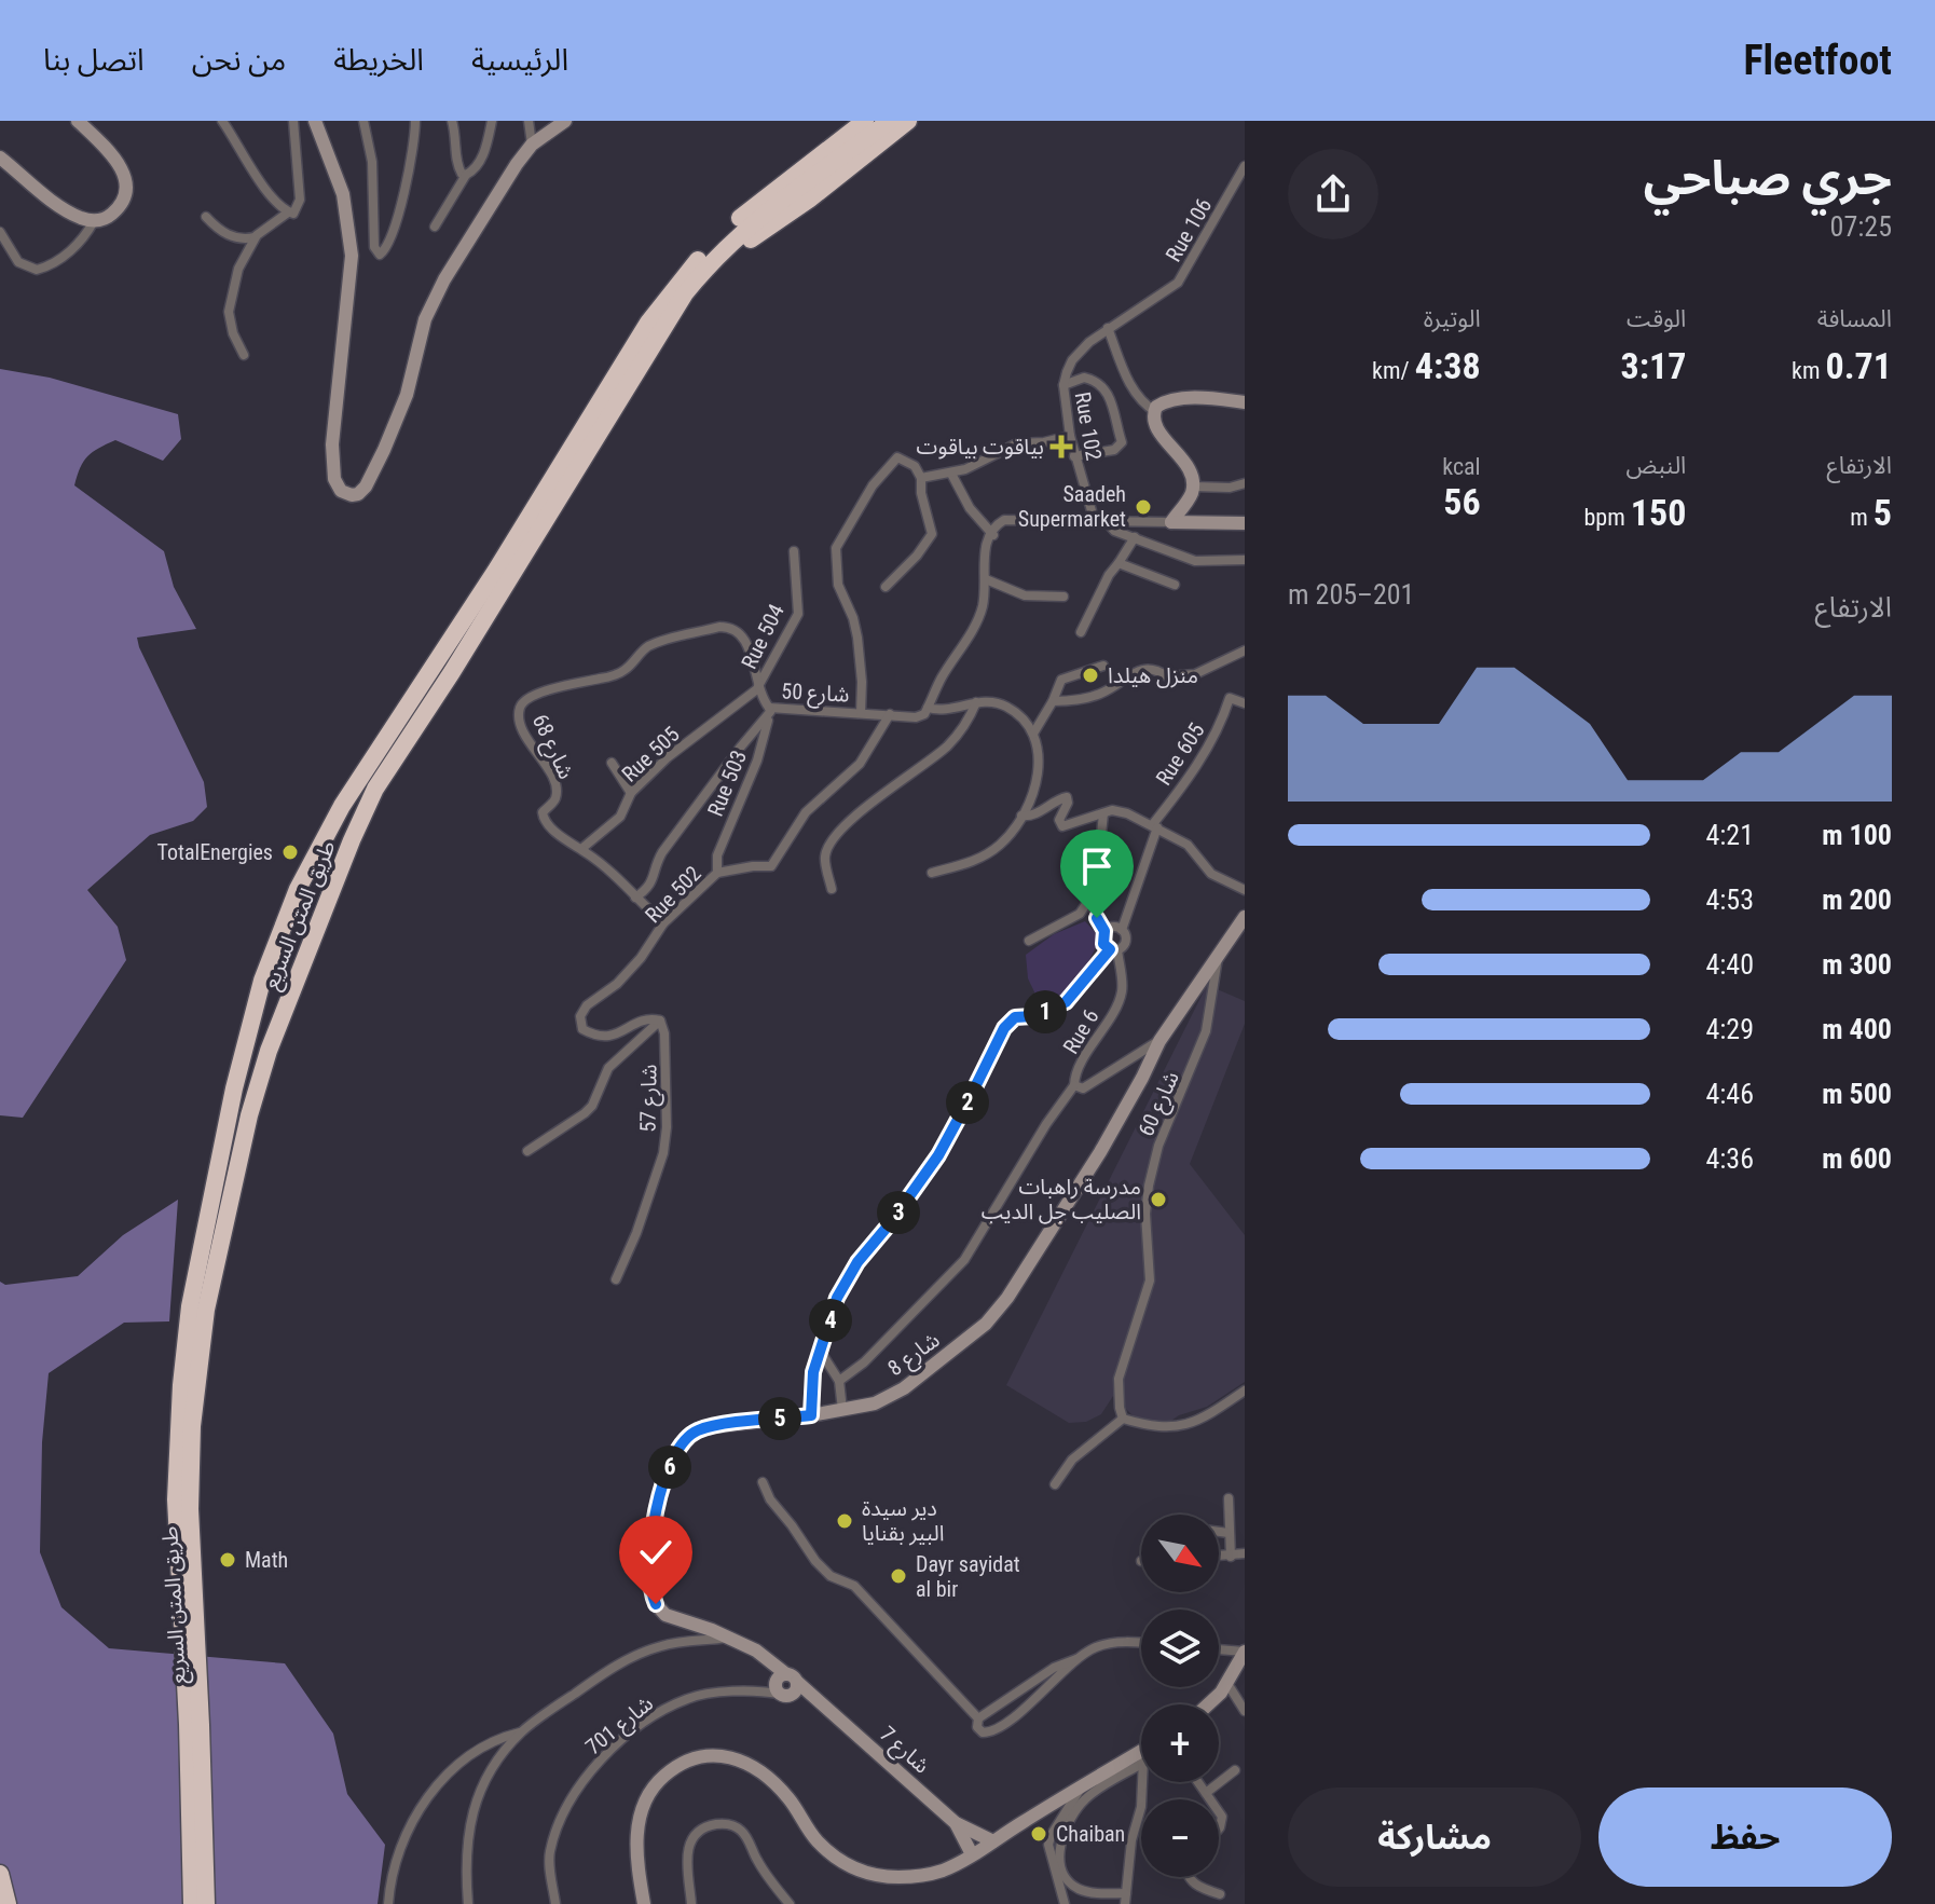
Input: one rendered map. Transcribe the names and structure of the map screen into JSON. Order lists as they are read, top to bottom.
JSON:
{
  "streets": {
    "highway": ["طريق المتن السريع"],
    "street": [
      "Rue 106",
      "Rue 102",
      "Rue 504",
      "شارع 50",
      "شارع 68",
      "Rue 505",
      "Rue 605",
      "Rue 503",
      "Rue 502",
      "Rue 6",
      "شارع 57",
      "شارع 60",
      "شارع 8",
      "شارع 701",
      "شارع 7"
    ]
  },
  "crossings": [
    ["Rue 106", "Rue 102"],
    ["Rue 504", "شارع 50"],
    ["Rue 504", "Rue 505"],
    ["شارع 50", "شارع 68"],
    ["شارع 50", "Rue 505"],
    ["شارع 50", "Rue 503"],
    ["شارع 50", "Rue 502"],
    ["شارع 68", "Rue 505"],
    ["Rue 605", "Rue 6"],
    ["Rue 503", "Rue 502"],
    ["Rue 502", "شارع 57"],
    ["Rue 6", "شارع 8"],
    ["شارع 60", "شارع 8"],
    ["شارع 8", "شارع 701"],
    ["شارع 8", "شارع 7"],
    ["شارع 701", "شارع 7"]
  ],
  "places": {
    "health": ["بياقوت بياقوت"],
    "other": [
      "Saadeh Supermarket",
      "منزل هيلدا",
      "TotalEnergies",
      "مدرسة راهبات الصليب جل الديب",
      "دير سيدة البير بقنايا",
      "Math",
      "Dayr sayidat al bir",
      "Chaiban"
    ]
  },
  "north": "bottom right",
  "page": {
    "header": "Fleetfoot",
    "nav": [
      "الرئيسية",
      "الخريطة",
      "من نحن",
      "اتصل بنا"
    ],
    "heading": ["جري صباحي", "07:25"],
    "stats": [
      ["المسافة", "0.71 km"],
      ["الوقت", "3:17"],
      ["الوتيرة", "4:38 /km"],
      ["الارتفاع", "5 m"],
      ["النبض", "150 bpm"],
      ["kcal", "56"]
    ],
    "chart": ["الارتفاع", "201–205 m"],
    "list": [
      {
        "name": "100 m",
        "note": "4:21"
      },
      {
        "name": "200 m",
        "note": "4:53"
      },
      {
        "name": "300 m",
        "note": "4:40"
      },
      {
        "name": "400 m",
        "note": "4:29"
      },
      {
        "name": "500 m",
        "note": "4:46"
      },
      {
        "name": "600 m",
        "note": "4:36"
      }
    ],
    "pins": [
      "1",
      "2",
      "3",
      "4",
      "5",
      "6"
    ],
    "map_buttons": ["+", "−"],
    "buttons": ["حفظ", "مشاركة"]
  }
}
